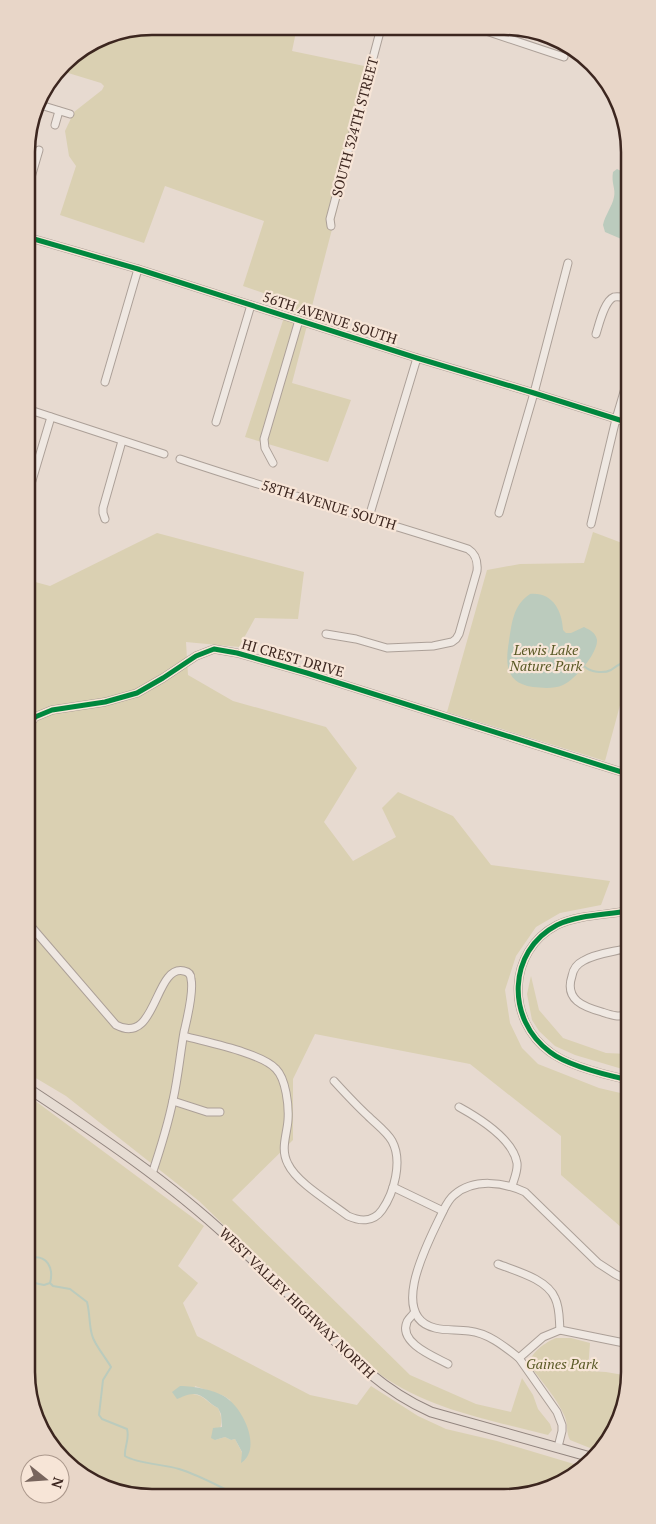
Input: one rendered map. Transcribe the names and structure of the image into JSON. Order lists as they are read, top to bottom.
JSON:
{
  "streets": {
    "main road": ["WEST VALLEY HIGHWAY NORTH"],
    "street": [
      "SOUTH 324TH STREET",
      "56TH AVENUE SOUTH",
      "58TH AVENUE SOUTH",
      "HI CREST DRIVE"
    ]
  },
  "parks": ["Lewis Lake Nature Park", "Gaines Park"],
  "north": "right"
}
